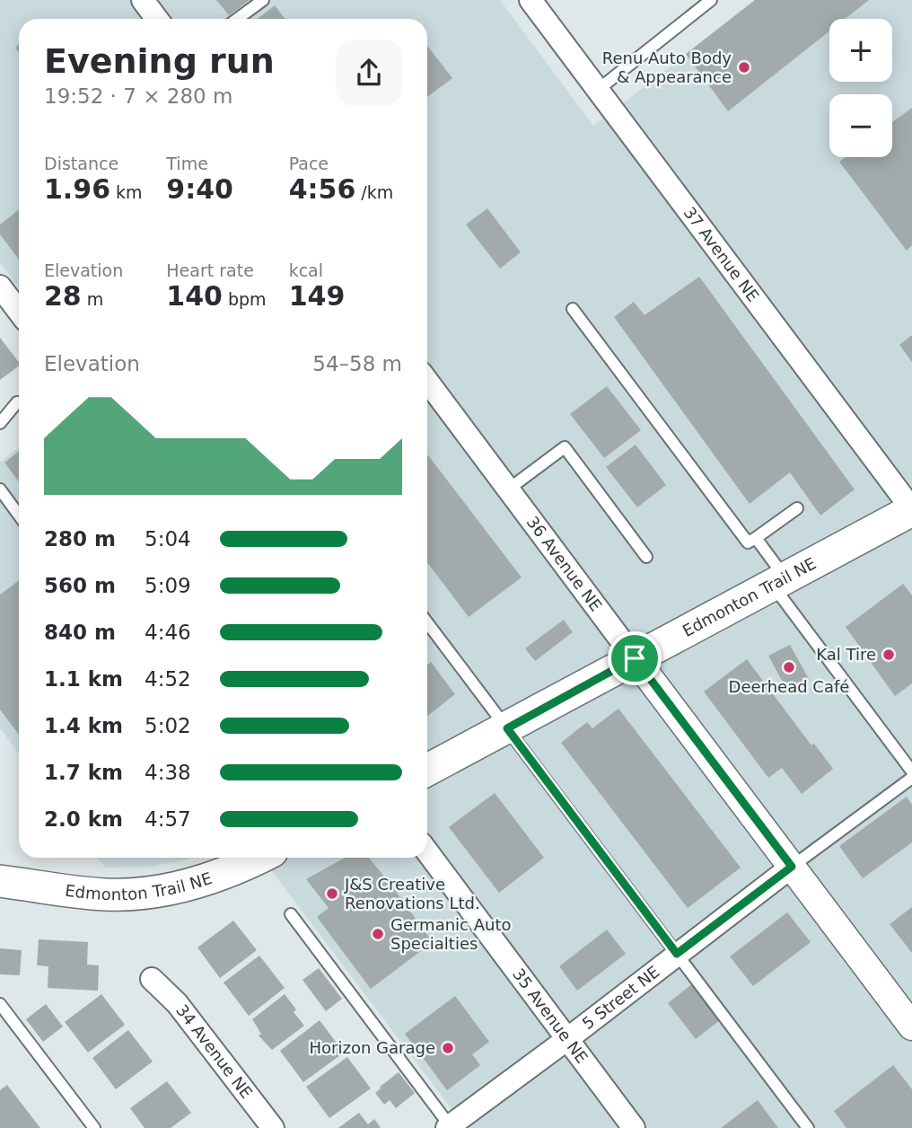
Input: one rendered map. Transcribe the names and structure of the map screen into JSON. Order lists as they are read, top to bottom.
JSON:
{
  "streets": {
    "main road": ["Edmonton Trail NE"],
    "street": [
      "37 Avenue NE",
      "36 Avenue NE",
      "5 Street NE",
      "35 Avenue NE",
      "34 Avenue NE"
    ]
  },
  "crossings": [
    ["37 Avenue NE", "Edmonton Trail NE"],
    ["36 Avenue NE", "Edmonton Trail NE"],
    ["36 Avenue NE", "5 Street NE"],
    ["5 Street NE", "35 Avenue NE"]
  ],
  "places": [
    "Renu Auto Body & Appearance",
    "Kal Tire",
    "Deerhead Café",
    "J&S Creative Renovations Ltd.",
    "Germanic Auto Specialties",
    "Horizon Garage"
  ],
  "page": {
    "map_buttons": ["+", "−"],
    "heading": ["Evening run", "19:52 · 7 × 280 m"],
    "stats": [
      ["Distance", "1.96 km"],
      ["Time", "9:40"],
      ["Pace", "4:56 /km"],
      ["Elevation", "28 m"],
      ["Heart rate", "140 bpm"],
      ["kcal", "149"]
    ],
    "chart": ["Elevation", "54–58 m"],
    "list": [
      {
        "name": "280 m",
        "note": "5:04"
      },
      {
        "name": "560 m",
        "note": "5:09"
      },
      {
        "name": "840 m",
        "note": "4:46"
      },
      {
        "name": "1.1 km",
        "note": "4:52"
      },
      {
        "name": "1.4 km",
        "note": "5:02"
      },
      {
        "name": "1.7 km",
        "note": "4:38"
      },
      {
        "name": "2.0 km",
        "note": "4:57"
      }
    ]
  }
}
